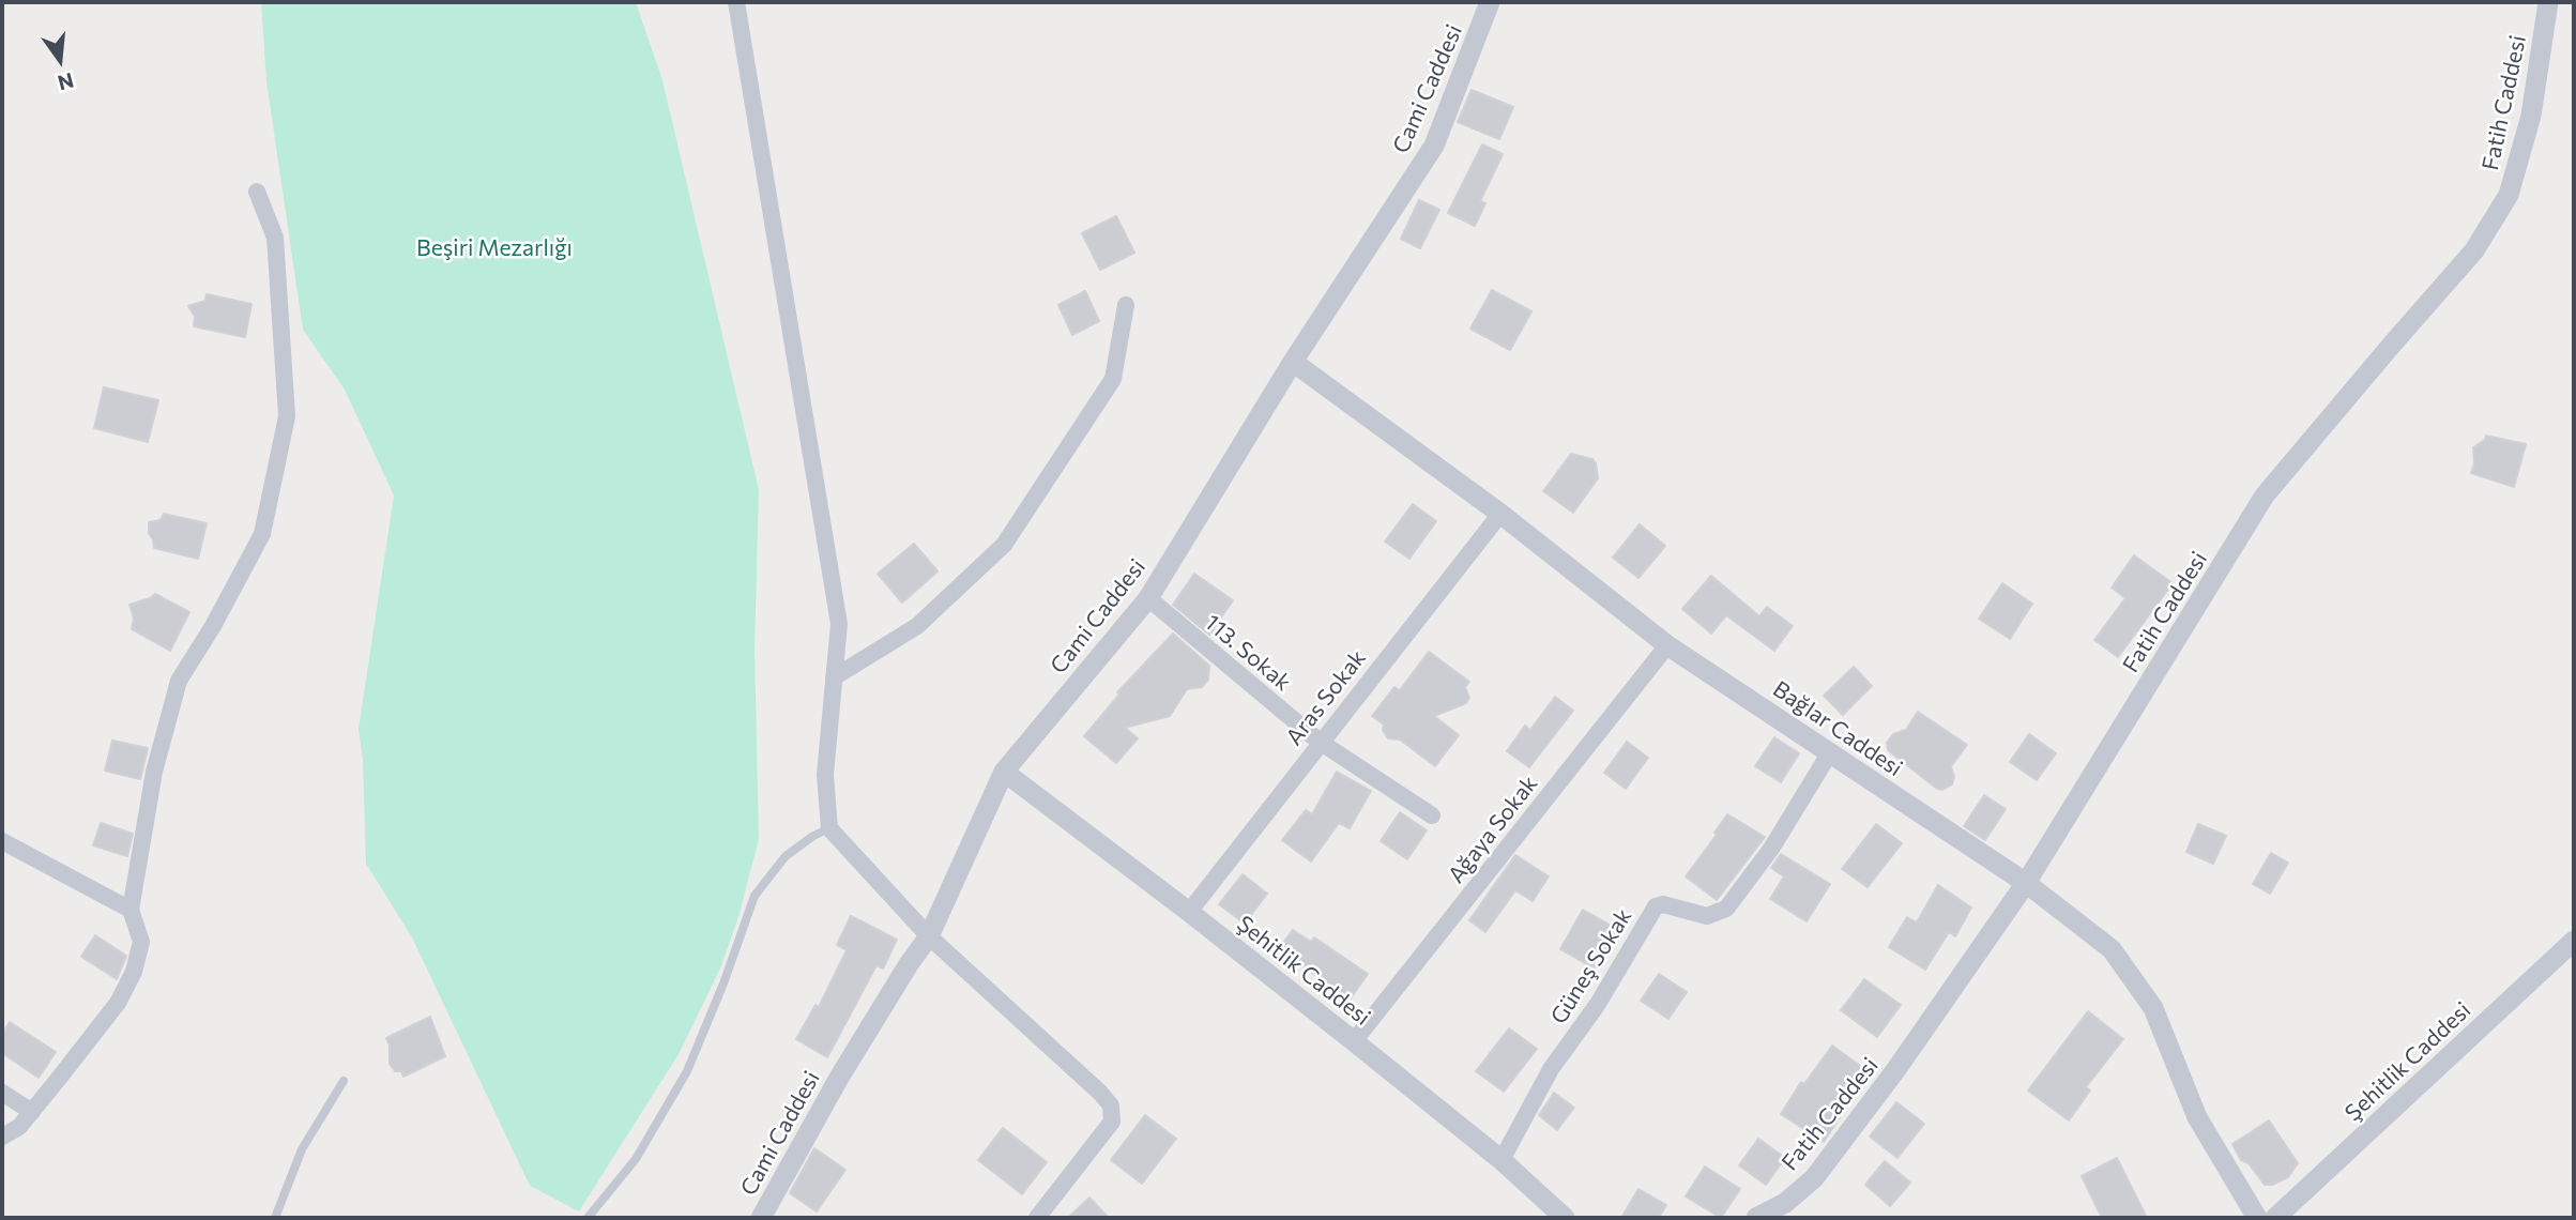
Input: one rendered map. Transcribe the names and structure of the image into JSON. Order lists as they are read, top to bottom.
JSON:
{
  "streets": {
    "street": [
      "Cami Caddesi",
      "Fatih Caddesi",
      "113. Sokak",
      "Aras Sokak",
      "Bağlar Caddesi",
      "Ağaya Sokak",
      "Güneş Sokak",
      "Şehitlik Caddesi"
    ]
  },
  "crossings": [
    ["Cami Caddesi", "113. Sokak"],
    ["Cami Caddesi", "Bağlar Caddesi"],
    ["Cami Caddesi", "Şehitlik Caddesi"],
    ["Fatih Caddesi", "Bağlar Caddesi"],
    ["113. Sokak", "Aras Sokak"],
    ["Aras Sokak", "Bağlar Caddesi"],
    ["Aras Sokak", "Şehitlik Caddesi"],
    ["Bağlar Caddesi", "Ağaya Sokak"],
    ["Bağlar Caddesi", "Güneş Sokak"],
    ["Ağaya Sokak", "Şehitlik Caddesi"],
    ["Güneş Sokak", "Şehitlik Caddesi"]
  ],
  "parks": ["Beşiri Mezarlığı"],
  "north": "bottom"
}
